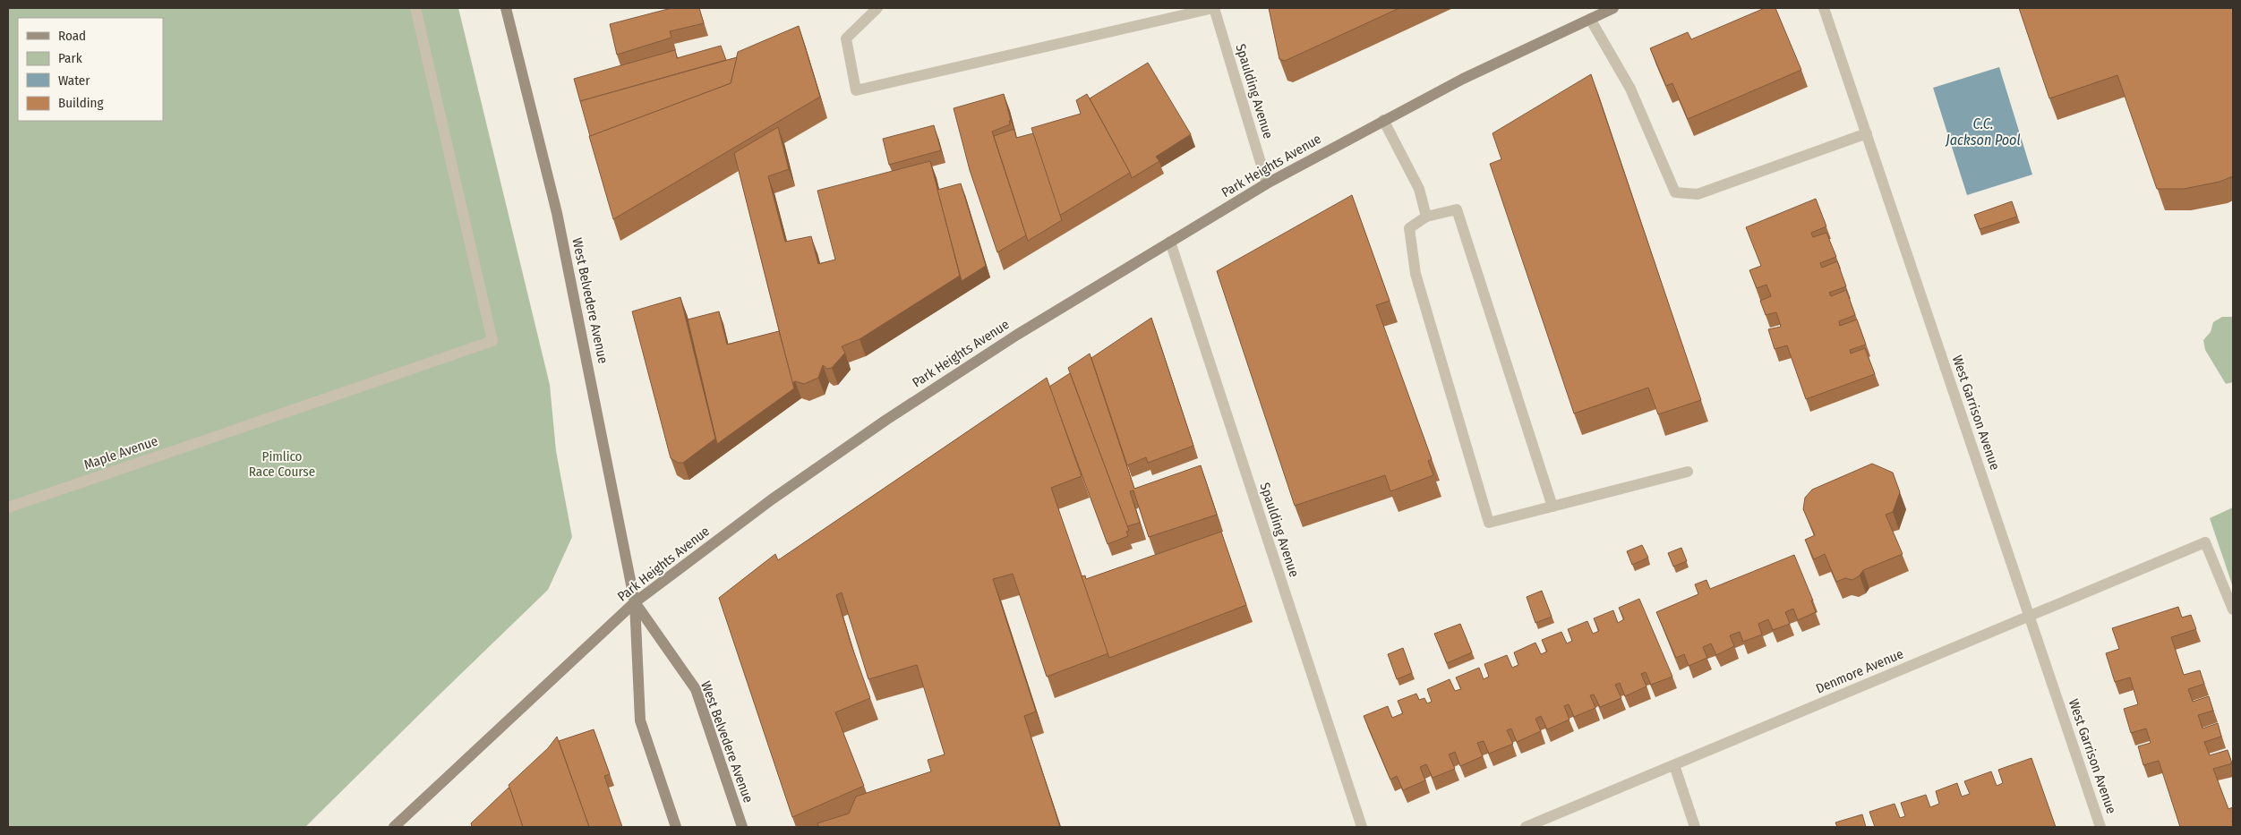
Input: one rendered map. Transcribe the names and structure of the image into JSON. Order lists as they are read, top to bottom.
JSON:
{
  "streets": {
    "main road": ["Park Heights Avenue", "West Belvedere Avenue"],
    "street": [
      "Spaulding Avenue",
      "West Garrison Avenue",
      "Maple Avenue",
      "Denmore Avenue"
    ]
  },
  "crossings": [
    ["Spaulding Avenue", "Park Heights Avenue"],
    ["Park Heights Avenue", "West Belvedere Avenue"],
    ["West Garrison Avenue", "Denmore Avenue"]
  ],
  "water": ["C.C. Jackson Pool"],
  "parks": ["Pimlico Race Course"],
  "legend": [
    "Road",
    "Park",
    "Water",
    "Building"
  ]
}
